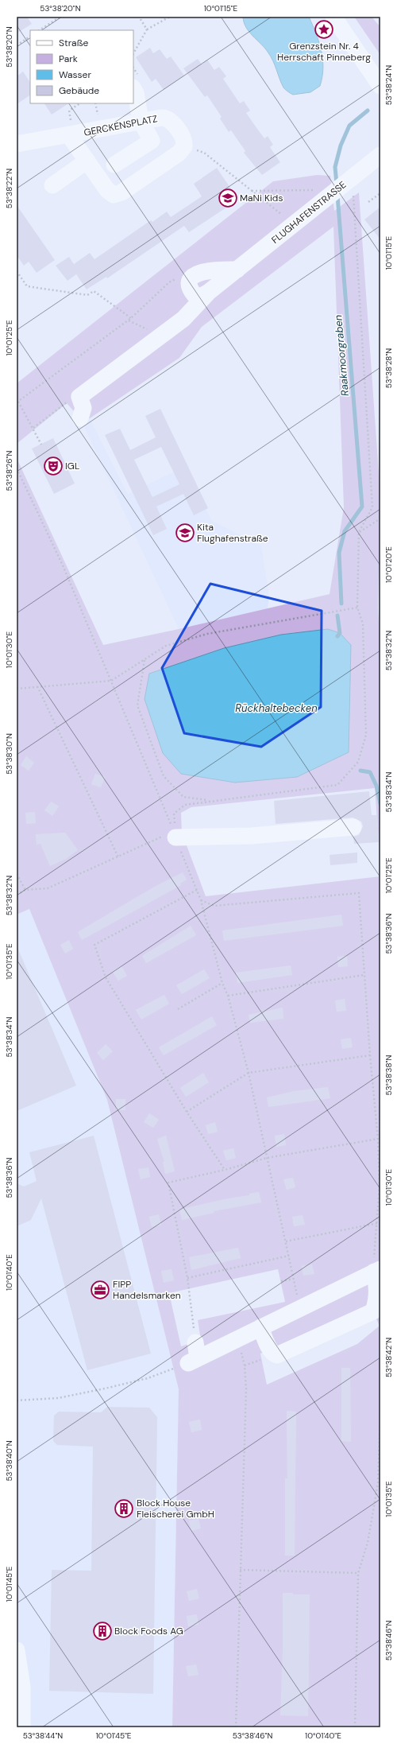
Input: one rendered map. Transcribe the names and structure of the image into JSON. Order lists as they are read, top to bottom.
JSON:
{
  "streets": {
    "street": ["GERCKENSPLATZ", "FLUGHAFENSTRASSE"]
  },
  "water": ["Raakmoorgraben", "Rückhaltebecken"],
  "places": {
    "place": ["Grenzstein Nr. 4 Herrschaft Pinneberg"],
    "school or university": ["MaNi Kids", "Kita Flughafenstraße"],
    "theatre": ["IGL"],
    "office": ["FIPP Handelsmarken"],
    "building": ["Block House Fleischerei GmbH", "Block Foods AG"]
  },
  "legend": [
    "Straße",
    "Park",
    "Wasser",
    "Gebäude"
  ],
  "coordinates": [
    "53°38'20\"N",
    "10°01'15\"E",
    "53°38'24\"N",
    "53°38'22\"N",
    "10°01'25\"E",
    "53°38'28\"N",
    "53°38'26\"N",
    "10°01'20\"E",
    "10°01'30\"E",
    "53°38'32\"N",
    "53°38'30\"N",
    "53°38'34\"N",
    "53°38'36\"N",
    "10°01'35\"E",
    "53°38'38\"N",
    "10°01'40\"E",
    "53°38'42\"N",
    "53°38'40\"N",
    "10°01'45\"E",
    "53°38'46\"N",
    "53°38'44\"N"
  ]
}
